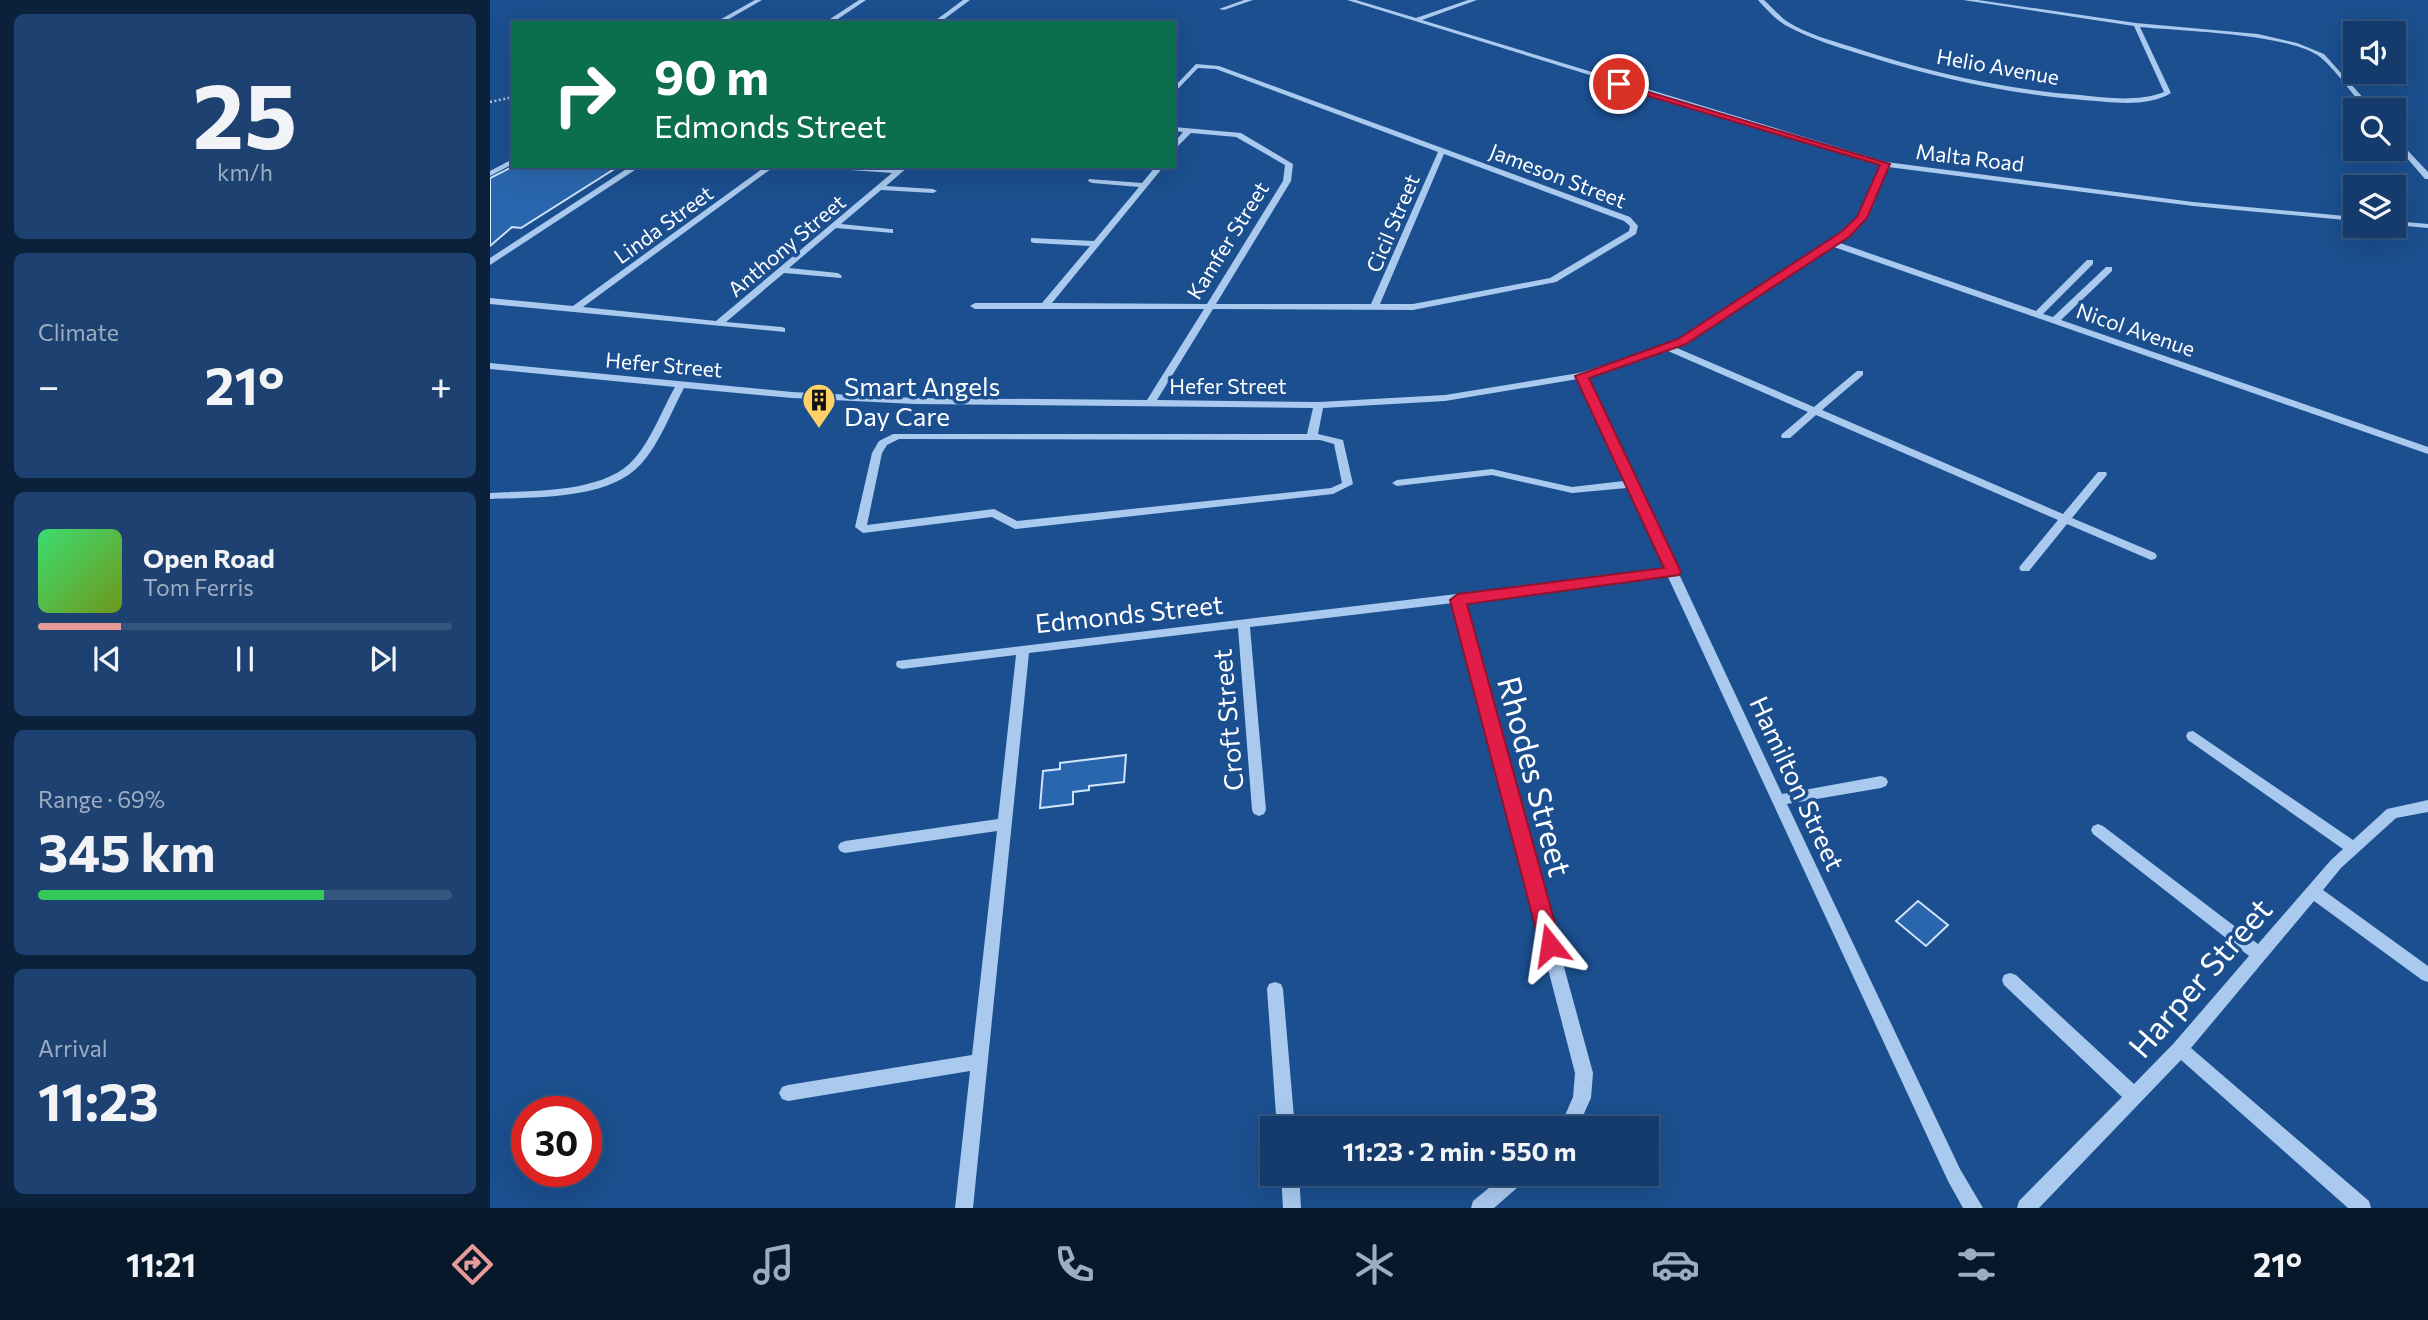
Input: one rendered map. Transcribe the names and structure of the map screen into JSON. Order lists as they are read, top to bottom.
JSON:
{
  "streets": {
    "street": [
      "Helio Avenue",
      "Malta Road",
      "Jameson Street",
      "Cicil Street",
      "Linda Street",
      "Kamfer Street",
      "Anthony Street",
      "Nicol Avenue",
      "Hefer Street",
      "Edmonds Street",
      "Croft Street",
      "Rhodes Street",
      "Hamilton Street",
      "Harper Street"
    ]
  },
  "crossings": [
    ["Malta Road", "Hefer Street"],
    ["Jameson Street", "Cicil Street"],
    ["Jameson Street", "Kamfer Street"],
    ["Linda Street", "Anthony Street"],
    ["Kamfer Street", "Hefer Street"],
    ["Nicol Avenue", "Hefer Street"],
    ["Hefer Street", "Hamilton Street"],
    ["Edmonds Street", "Croft Street"],
    ["Edmonds Street", "Rhodes Street"],
    ["Edmonds Street", "Hamilton Street"]
  ],
  "places": {
    "building": ["Smart Angels Day Care"]
  },
  "page": {
    "tile": [
      ["25", "km/h"],
      "Climate",
      ["Range · 69%", "345 km"],
      ["Arrival", "11:23"]
    ],
    "turn": ["90 m", "Edmonds Street"],
    "heat": ["−", "21°", "+"],
    "song": ["Open Road", "Tom Ferris"],
    "limit": "30",
    "trip": "11:23 · 2 min · 550 m",
    "tabs": ["11:21", "21°"]
  }
}
